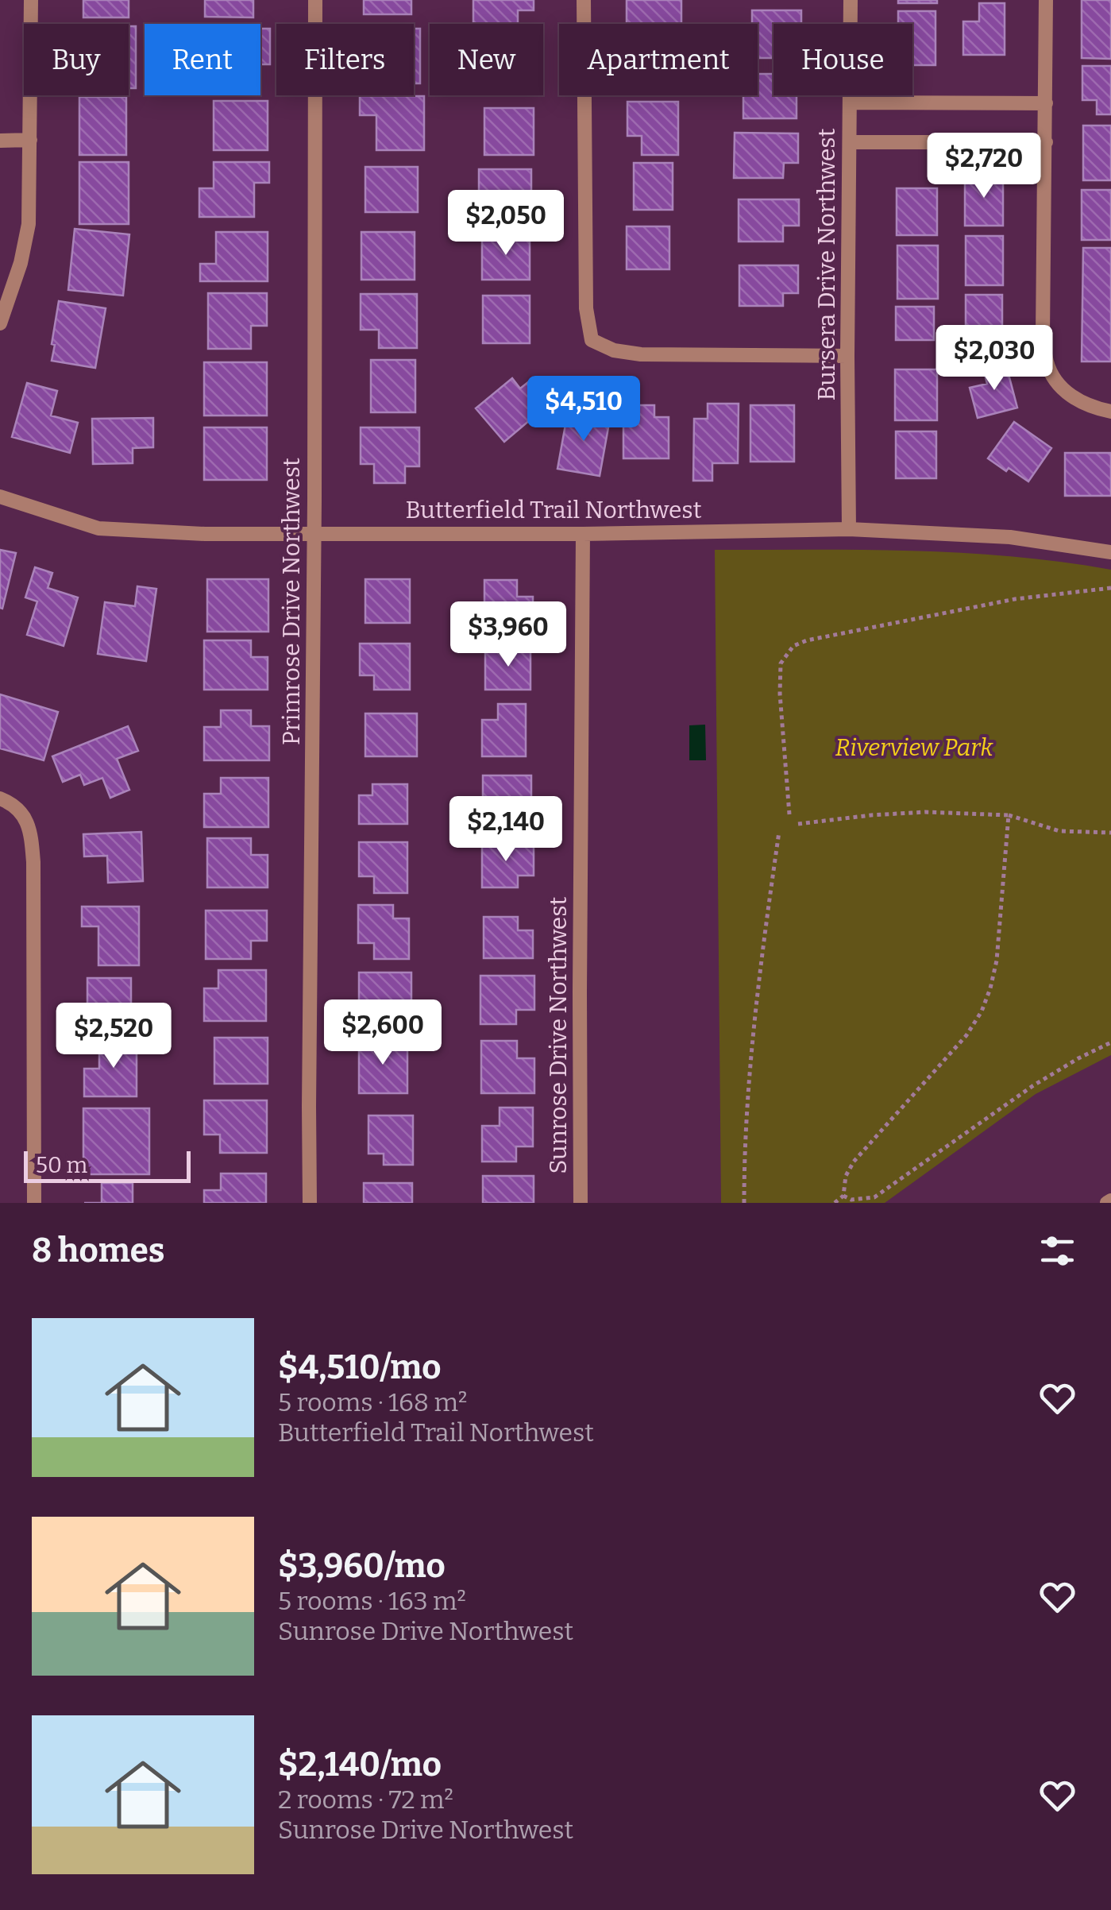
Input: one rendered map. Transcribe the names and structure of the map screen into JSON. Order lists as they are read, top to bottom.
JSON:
{
  "streets": {
    "street": [
      "Bursera Drive Northwest",
      "Butterfield Trail Northwest",
      "Primrose Drive Northwest",
      "Sunrose Drive Northwest"
    ]
  },
  "crossings": [
    ["Bursera Drive Northwest", "Butterfield Trail Northwest"],
    ["Butterfield Trail Northwest", "Primrose Drive Northwest"],
    ["Butterfield Trail Northwest", "Sunrose Drive Northwest"]
  ],
  "parks": ["Riverview Park"],
  "scale_bar": "50 m",
  "page": {
    "chip": [
      "Buy",
      "Rent",
      "Filters",
      "New",
      "Apartment",
      "House"
    ],
    "price": [
      "$2,720",
      "$2,050",
      "$2,030",
      "$4,510",
      "$3,960",
      "$2,140",
      "$2,600",
      "$2,520"
    ],
    "scale": "50 m",
    "heading": "8 homes",
    "list": [
      {
        "name": "$4,510/mo",
        "note": "5 rooms · 168 m² · Butterfield Trail Northwest"
      },
      {
        "name": "$3,960/mo",
        "note": "5 rooms · 163 m² · Sunrose Drive Northwest"
      },
      {
        "name": "$2,140/mo",
        "note": "2 rooms · 72 m² · Sunrose Drive Northwest"
      }
    ]
  }
}
